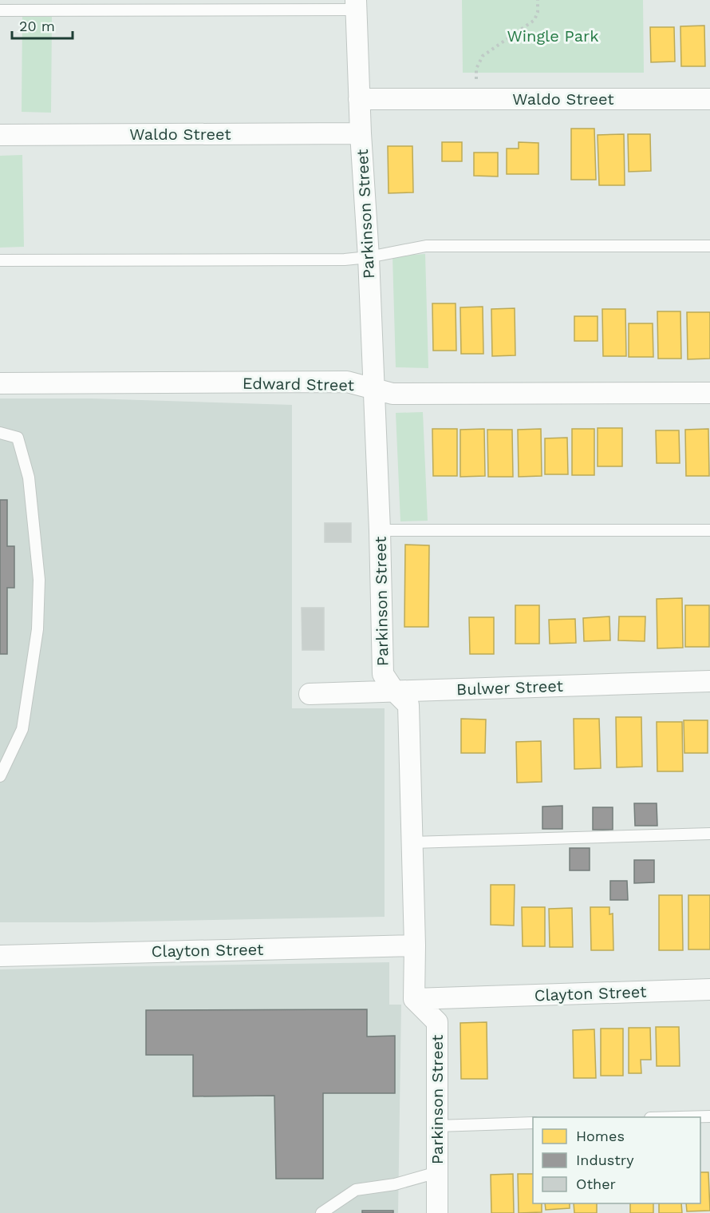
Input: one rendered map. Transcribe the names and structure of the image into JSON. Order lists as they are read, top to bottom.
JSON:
{
  "streets": {
    "street": [
      "Waldo Street",
      "Parkinson Street",
      "Edward Street",
      "Bulwer Street",
      "Clayton Street"
    ]
  },
  "crossings": [
    ["Waldo Street", "Parkinson Street"],
    ["Parkinson Street", "Edward Street"],
    ["Parkinson Street", "Bulwer Street"],
    ["Parkinson Street", "Clayton Street"]
  ],
  "parks": ["Wingle Park"],
  "legend": ["Homes", "Industry", "Other"],
  "scale_bar": "20 m"
}
